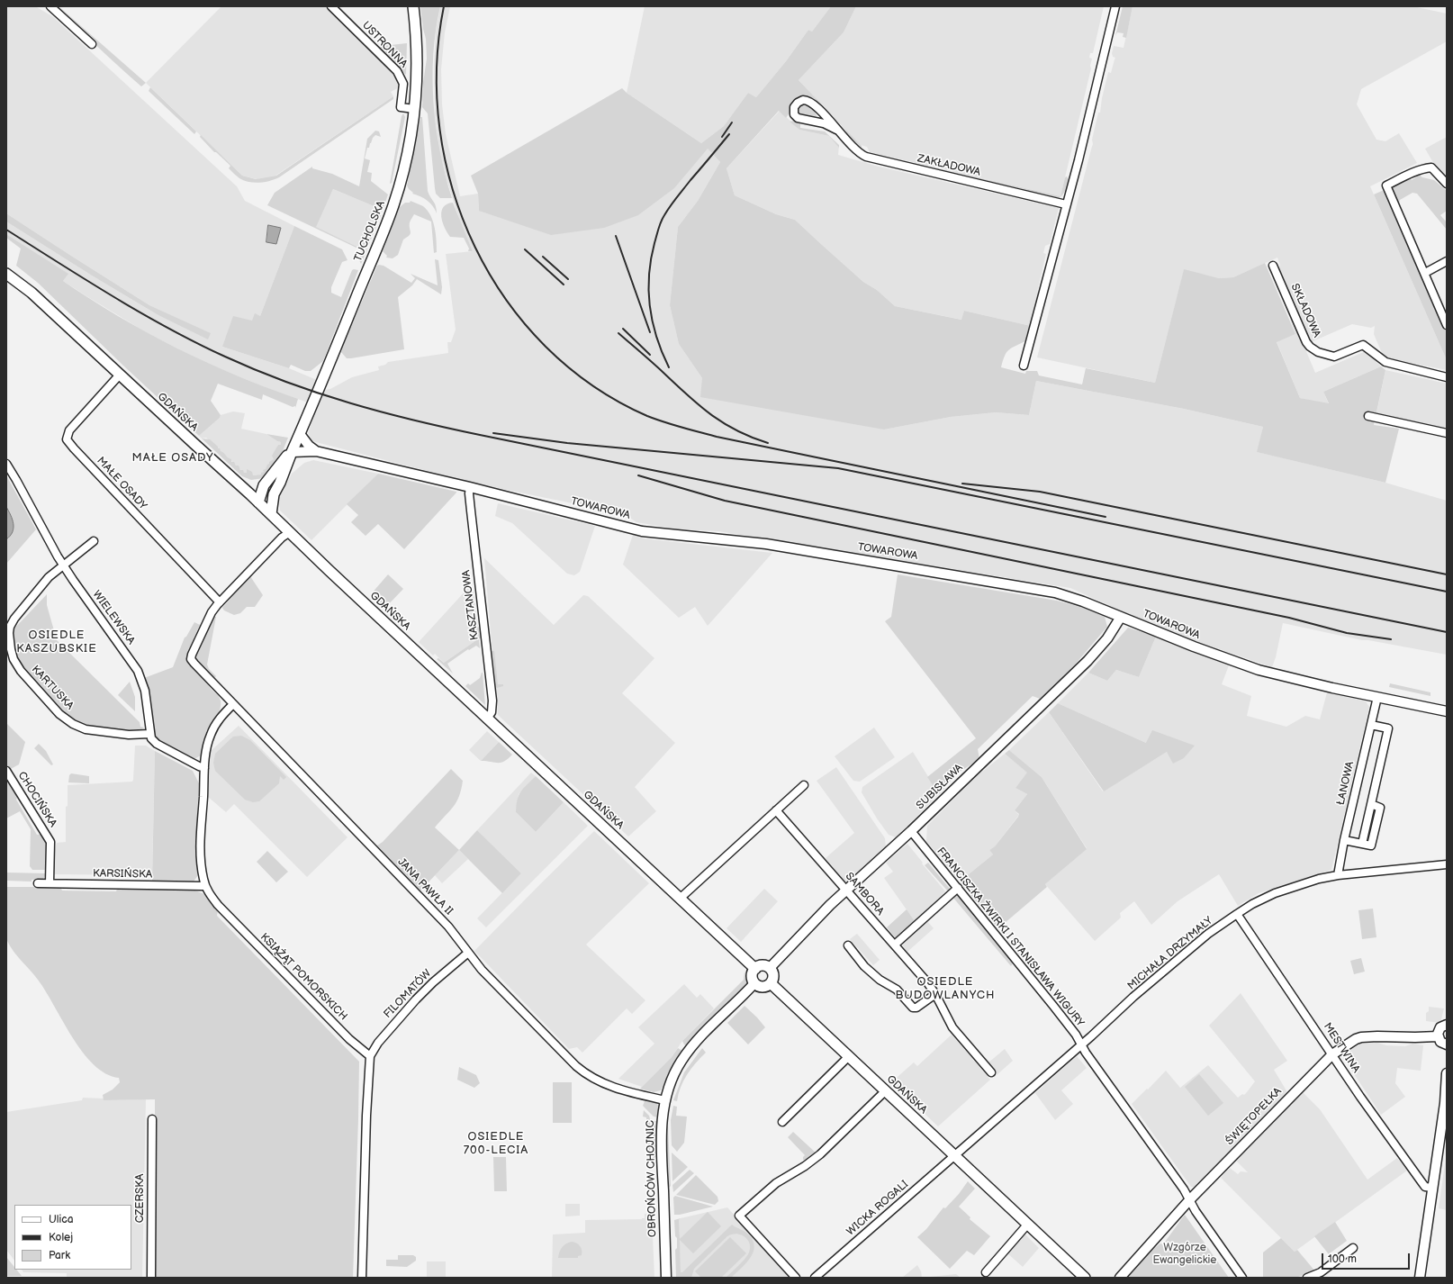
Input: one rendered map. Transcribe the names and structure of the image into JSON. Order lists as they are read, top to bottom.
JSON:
{
  "streets": {
    "main road": ["TUCHOLSKA", "GDAŃSKA"],
    "street": [
      "USTRONNA",
      "ZAKŁADOWA",
      "SKŁADOWA",
      "MAŁE OSADY",
      "TOWAROWA",
      "KASZTANOWA",
      "WIELEWSKA",
      "KARTUSKA",
      "ŁANOWA",
      "SUBISŁAWA",
      "CHOCIŃSKA",
      "KARSIŃSKA",
      "JANA PAWŁA II",
      "SAMBORA",
      "FRANCISZKA ŻWIRKI I STANISŁAWA WIGURY",
      "MICHAŁA DRZYMAŁY",
      "KSIĄŻĄT POMORSKICH",
      "FILOMATÓW",
      "MESTWINA",
      "ŚWIĘTOPEŁKA",
      "OBROŃCÓW CHOJNIC",
      "CZERSKA",
      "WICKA ROGALI"
    ]
  },
  "crossings": [
    ["USTRONNA", "TUCHOLSKA"],
    ["TUCHOLSKA", "GDAŃSKA"],
    ["TUCHOLSKA", "TOWAROWA"],
    ["GDAŃSKA", "MAŁE OSADY"],
    ["GDAŃSKA", "KASZTANOWA"],
    ["GDAŃSKA", "SUBISŁAWA"],
    ["GDAŃSKA", "MICHAŁA DRZYMAŁY"],
    ["GDAŃSKA", "OBROŃCÓW CHOJNIC"],
    ["GDAŃSKA", "WICKA ROGALI"],
    ["MAŁE OSADY", "JANA PAWŁA II"],
    ["TOWAROWA", "KASZTANOWA"],
    ["TOWAROWA", "ŁANOWA"],
    ["TOWAROWA", "SUBISŁAWA"],
    ["WIELEWSKA", "KARTUSKA"],
    ["ŁANOWA", "MICHAŁA DRZYMAŁY"],
    ["SUBISŁAWA", "SAMBORA"],
    ["SUBISŁAWA", "FRANCISZKA ŻWIRKI I STANISŁAWA WIGURY"],
    ["SUBISŁAWA", "OBROŃCÓW CHOJNIC"],
    ["CHOCIŃSKA", "KARSIŃSKA"],
    ["KARSIŃSKA", "KSIĄŻĄT POMORSKICH"],
    ["JANA PAWŁA II", "KSIĄŻĄT POMORSKICH"],
    ["JANA PAWŁA II", "FILOMATÓW"],
    ["JANA PAWŁA II", "OBROŃCÓW CHOJNIC"],
    ["FRANCISZKA ŻWIRKI I STANISŁAWA WIGURY", "MICHAŁA DRZYMAŁY"],
    ["FRANCISZKA ŻWIRKI I STANISŁAWA WIGURY", "ŚWIĘTOPEŁKA"],
    ["MICHAŁA DRZYMAŁY", "MESTWINA"],
    ["MICHAŁA DRZYMAŁY", "WICKA ROGALI"],
    ["KSIĄŻĄT POMORSKICH", "FILOMATÓW"],
    ["MESTWINA", "ŚWIĘTOPEŁKA"]
  ],
  "districts": [
    "MAŁE OSADY",
    "OSIEDLE KASZUBSKIE",
    "OSIEDLE BUDOWLANYCH",
    "OSIEDLE 700-LECIA"
  ],
  "parks": ["Wzgórze Ewangelickie"],
  "legend": ["Ulica", "Kolej", "Park"],
  "scale_bar": "100 m"
}
